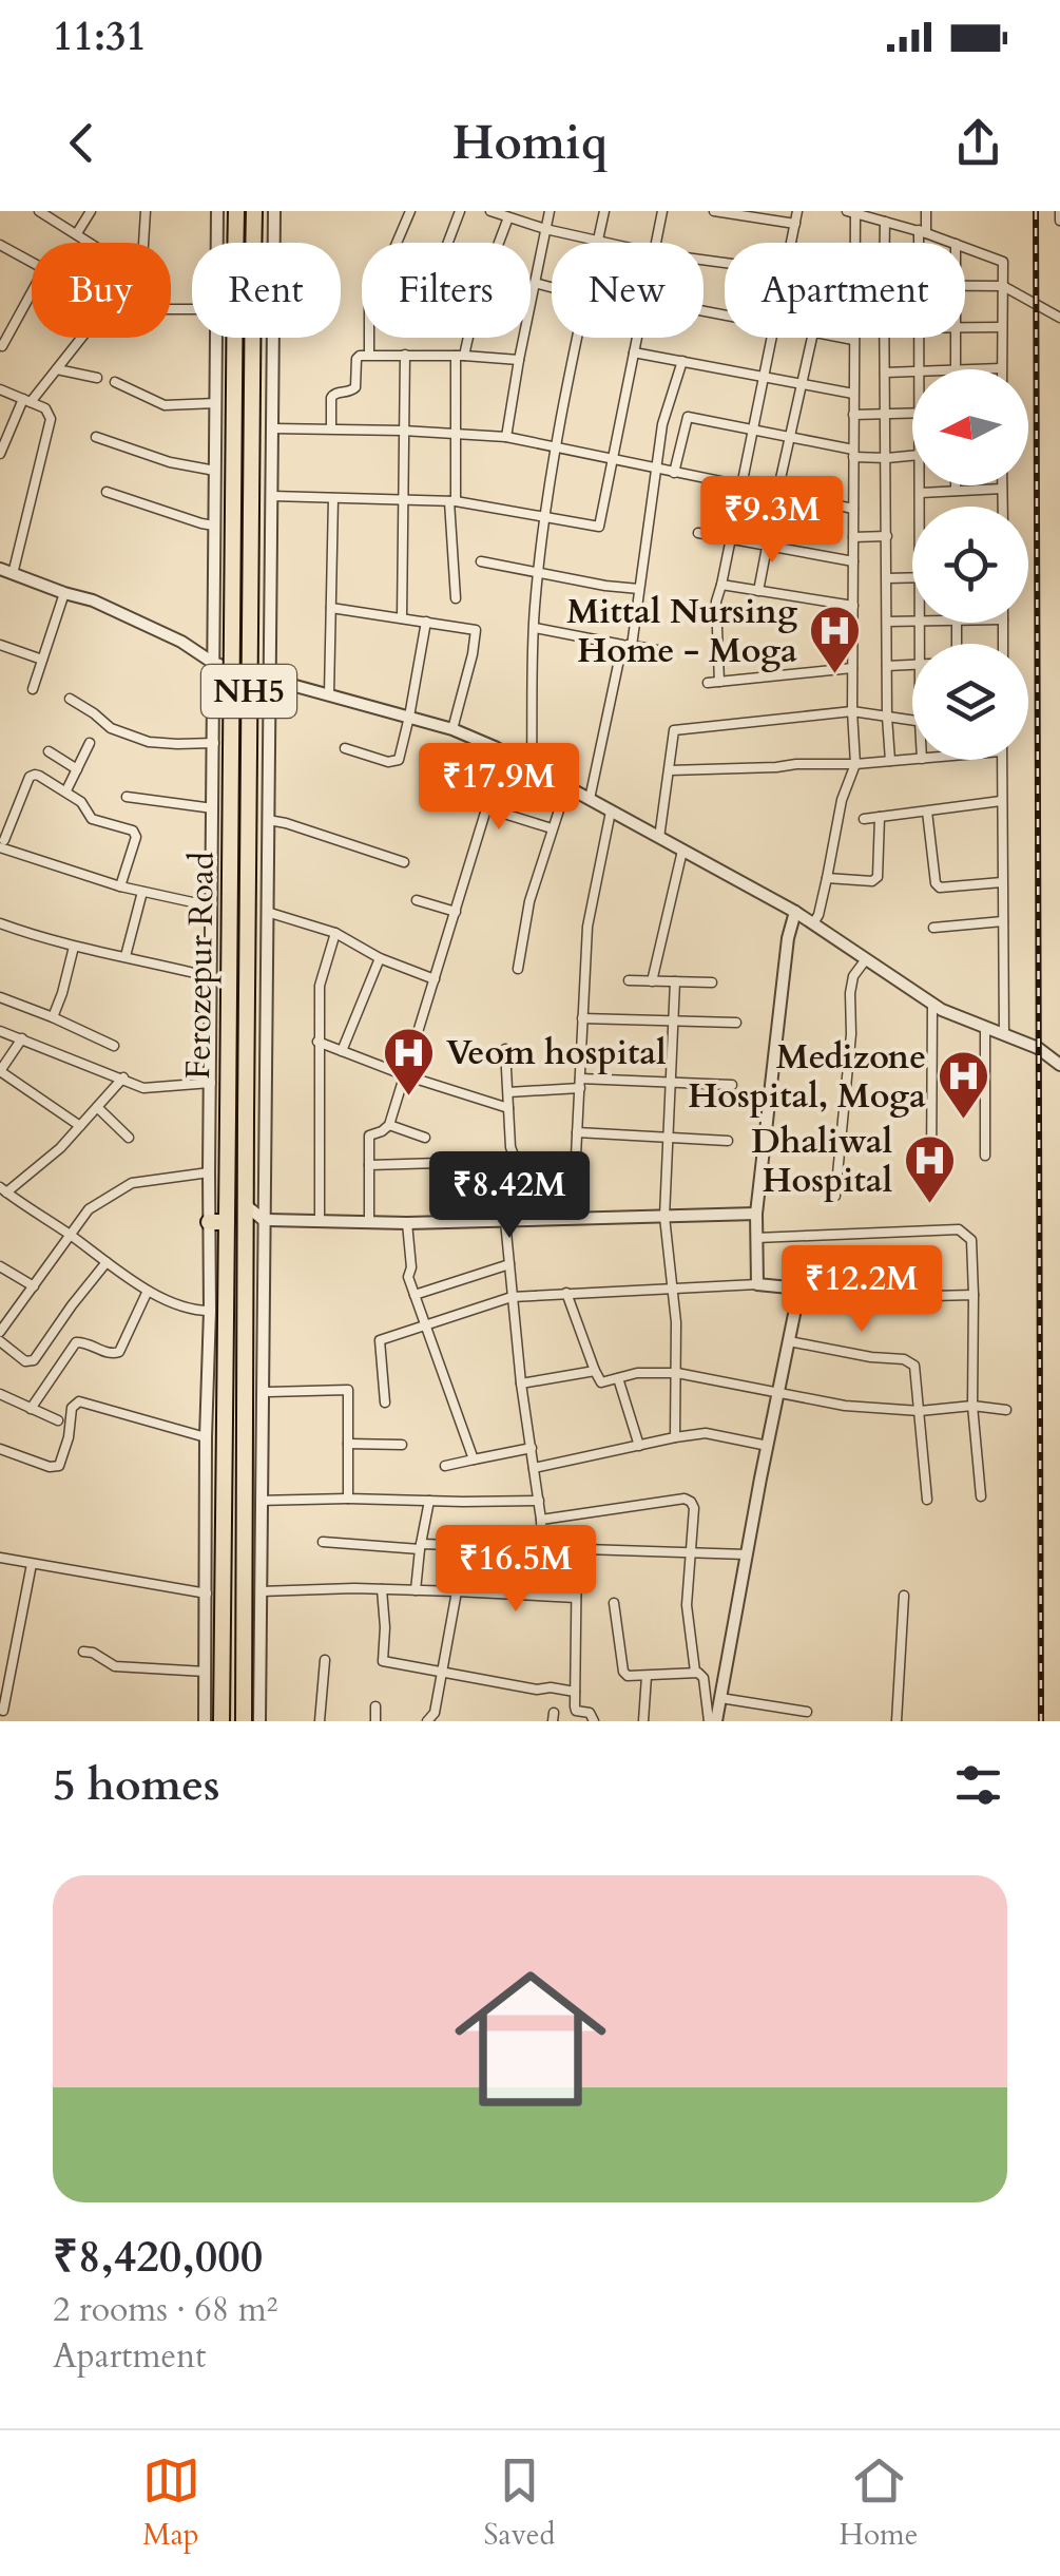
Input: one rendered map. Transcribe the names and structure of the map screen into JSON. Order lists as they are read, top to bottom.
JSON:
{
  "streets": {
    "highway": ["NH5", "Ferozepur Road"]
  },
  "places": {
    "hospital": [
      "Mittal Nursing Home - Moga",
      "Veom hospital",
      "Medizone Hospital, Moga",
      "Dhaliwal Hospital"
    ]
  },
  "north": "left",
  "page": {
    "status": "11:31",
    "header": "Homiq",
    "chip": [
      "Buy",
      "Rent",
      "Filters",
      "New",
      "Apartment"
    ],
    "price": [
      "₹9.3M",
      "₹17.9M",
      "₹8.42M",
      "₹12.2M",
      "₹16.5M"
    ],
    "heading": "5 homes",
    "list": [
      {
        "name": "₹8,420,000",
        "note": "2 rooms · 68 m² · Apartment"
      }
    ],
    "tabs": ["Map", "Saved", "Home"]
  }
}
